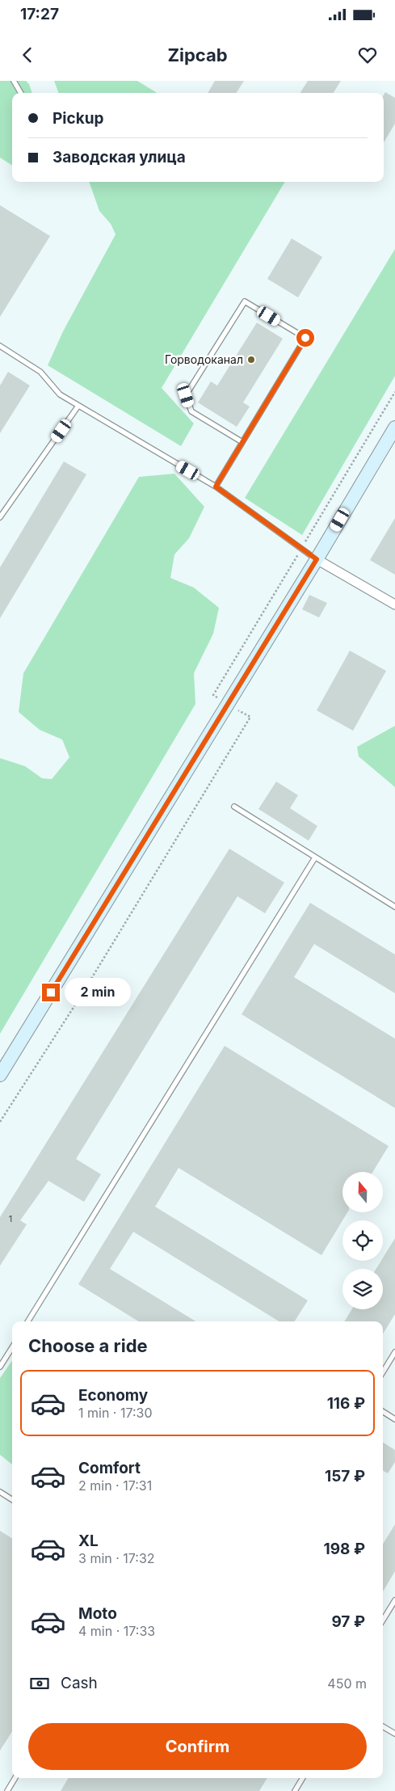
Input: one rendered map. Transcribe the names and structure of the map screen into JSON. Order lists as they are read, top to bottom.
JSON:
{
  "places": ["Горводоканал"],
  "house_numbers": ["1"],
  "north": "top",
  "page": {
    "status": "17:27",
    "header": "Zipcab",
    "banner": ["Pickup", "Заводская улица"],
    "bubble": "2 min",
    "heading": "Choose a ride",
    "list": [
      {
        "name": "Economy",
        "note": "1 min · 17:30",
        "value": "116 ₽"
      },
      {
        "name": "Comfort",
        "note": "2 min · 17:31",
        "value": "157 ₽"
      },
      {
        "name": "XL",
        "note": "3 min · 17:32",
        "value": "198 ₽"
      },
      {
        "name": "Moto",
        "note": "4 min · 17:33",
        "value": "97 ₽"
      }
    ],
    "pay": ["Cash", "450 m"],
    "buttons": "Confirm"
  }
}
